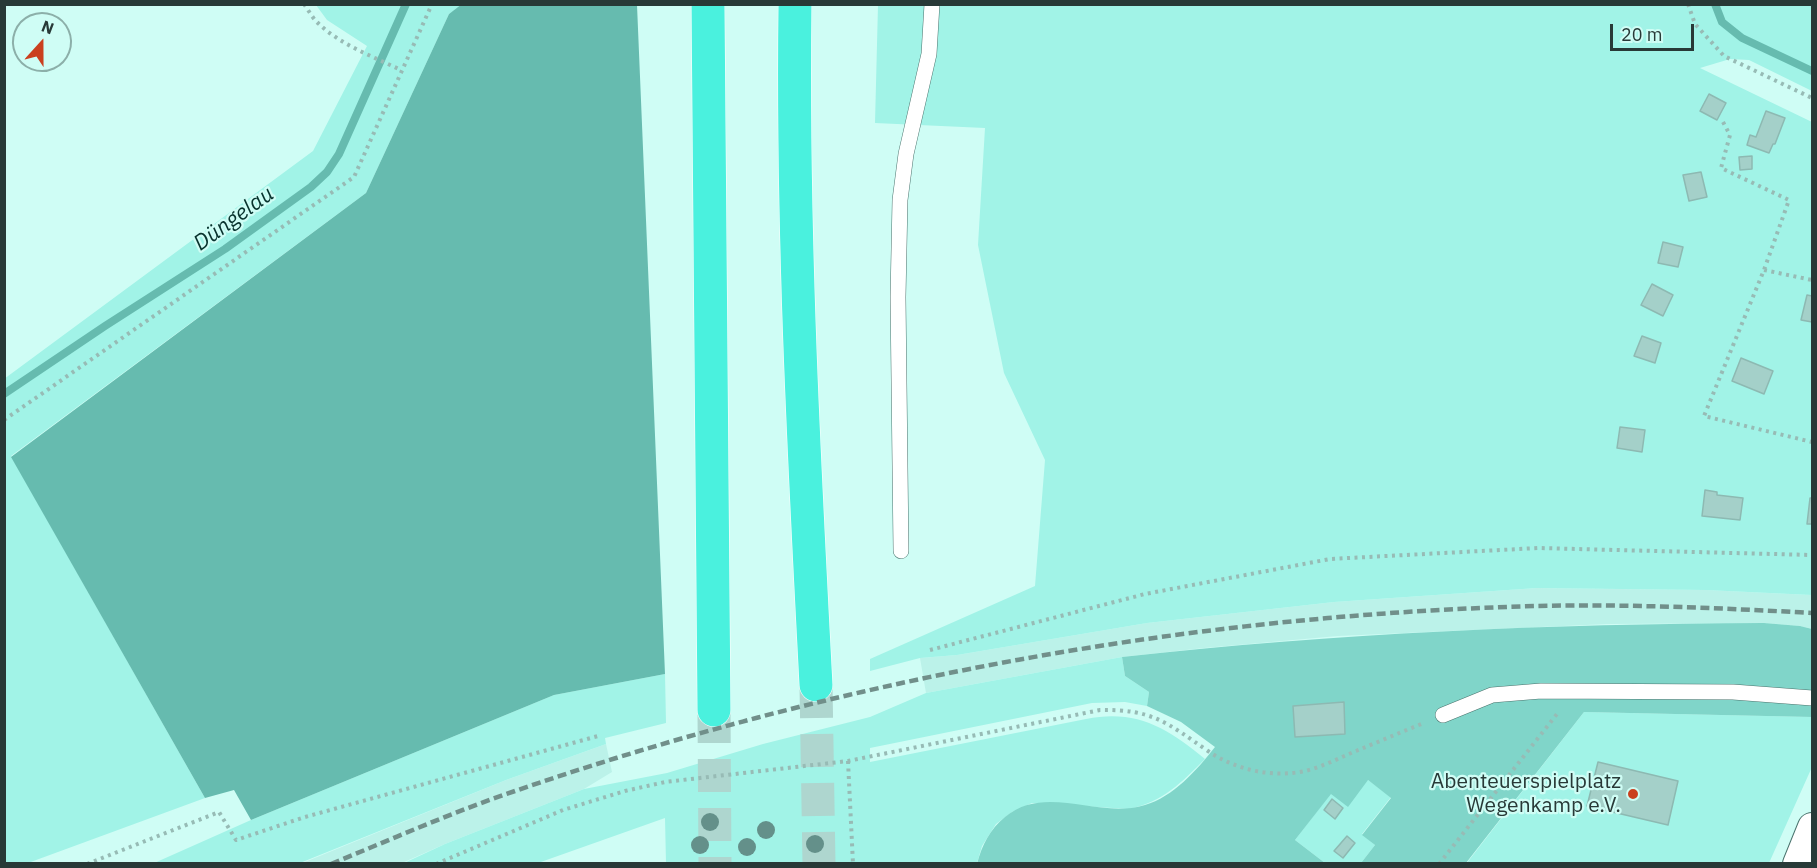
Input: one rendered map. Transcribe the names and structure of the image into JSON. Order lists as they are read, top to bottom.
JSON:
{
  "water": ["Düngelau"],
  "places": ["Abenteuerspielplatz Wegenkamp e.V."],
  "scale_bar": "20 m",
  "north": "top"
}
